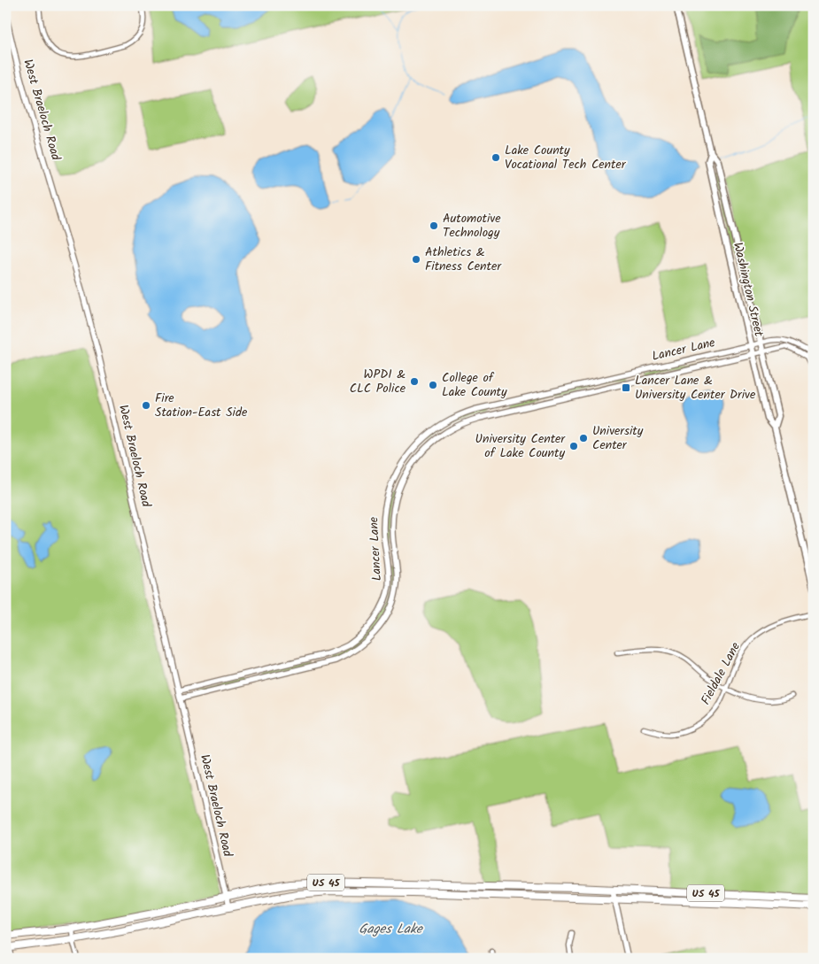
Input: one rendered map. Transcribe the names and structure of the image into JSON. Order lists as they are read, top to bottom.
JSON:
{
  "streets": {
    "main road": ["Washington Street", "US 45"],
    "street": ["West Braeloch Road", "Lancer Lane", "Fieldale Lane"]
  },
  "crossings": [
    ["West Braeloch Road", "Lancer Lane"],
    ["West Braeloch Road", "US 45"],
    ["Washington Street", "Lancer Lane"]
  ],
  "water": ["Gages Lake"],
  "places": {
    "other": [
      "Lake County Vocational Tech Center",
      "Automotive Technology",
      "Athletics & Fitness Center",
      "WPDI & CLC Police",
      "College of Lake County",
      "Fire Station-East Side",
      "University Center",
      "University Center of Lake County"
    ],
    "transit": ["Lancer Lane & University Center Drive"]
  }
}
